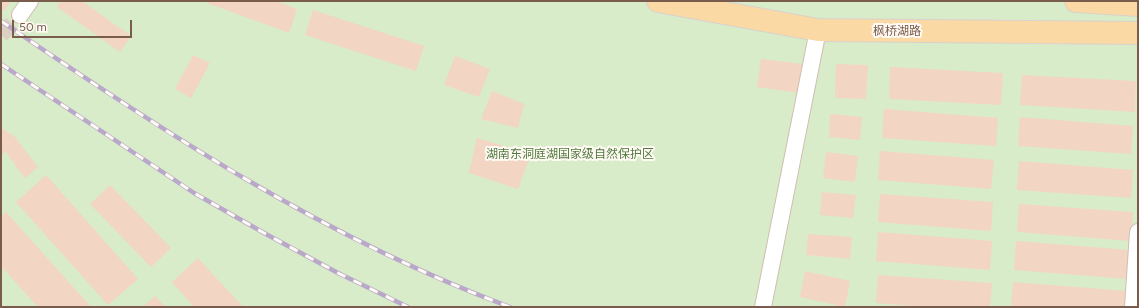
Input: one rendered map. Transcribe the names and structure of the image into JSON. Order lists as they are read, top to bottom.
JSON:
{
  "streets": {
    "main road": ["枫桥湖路"]
  },
  "parks": ["湖南东洞庭湖国家级自然保护区"],
  "scale_bar": "50 m"
}
